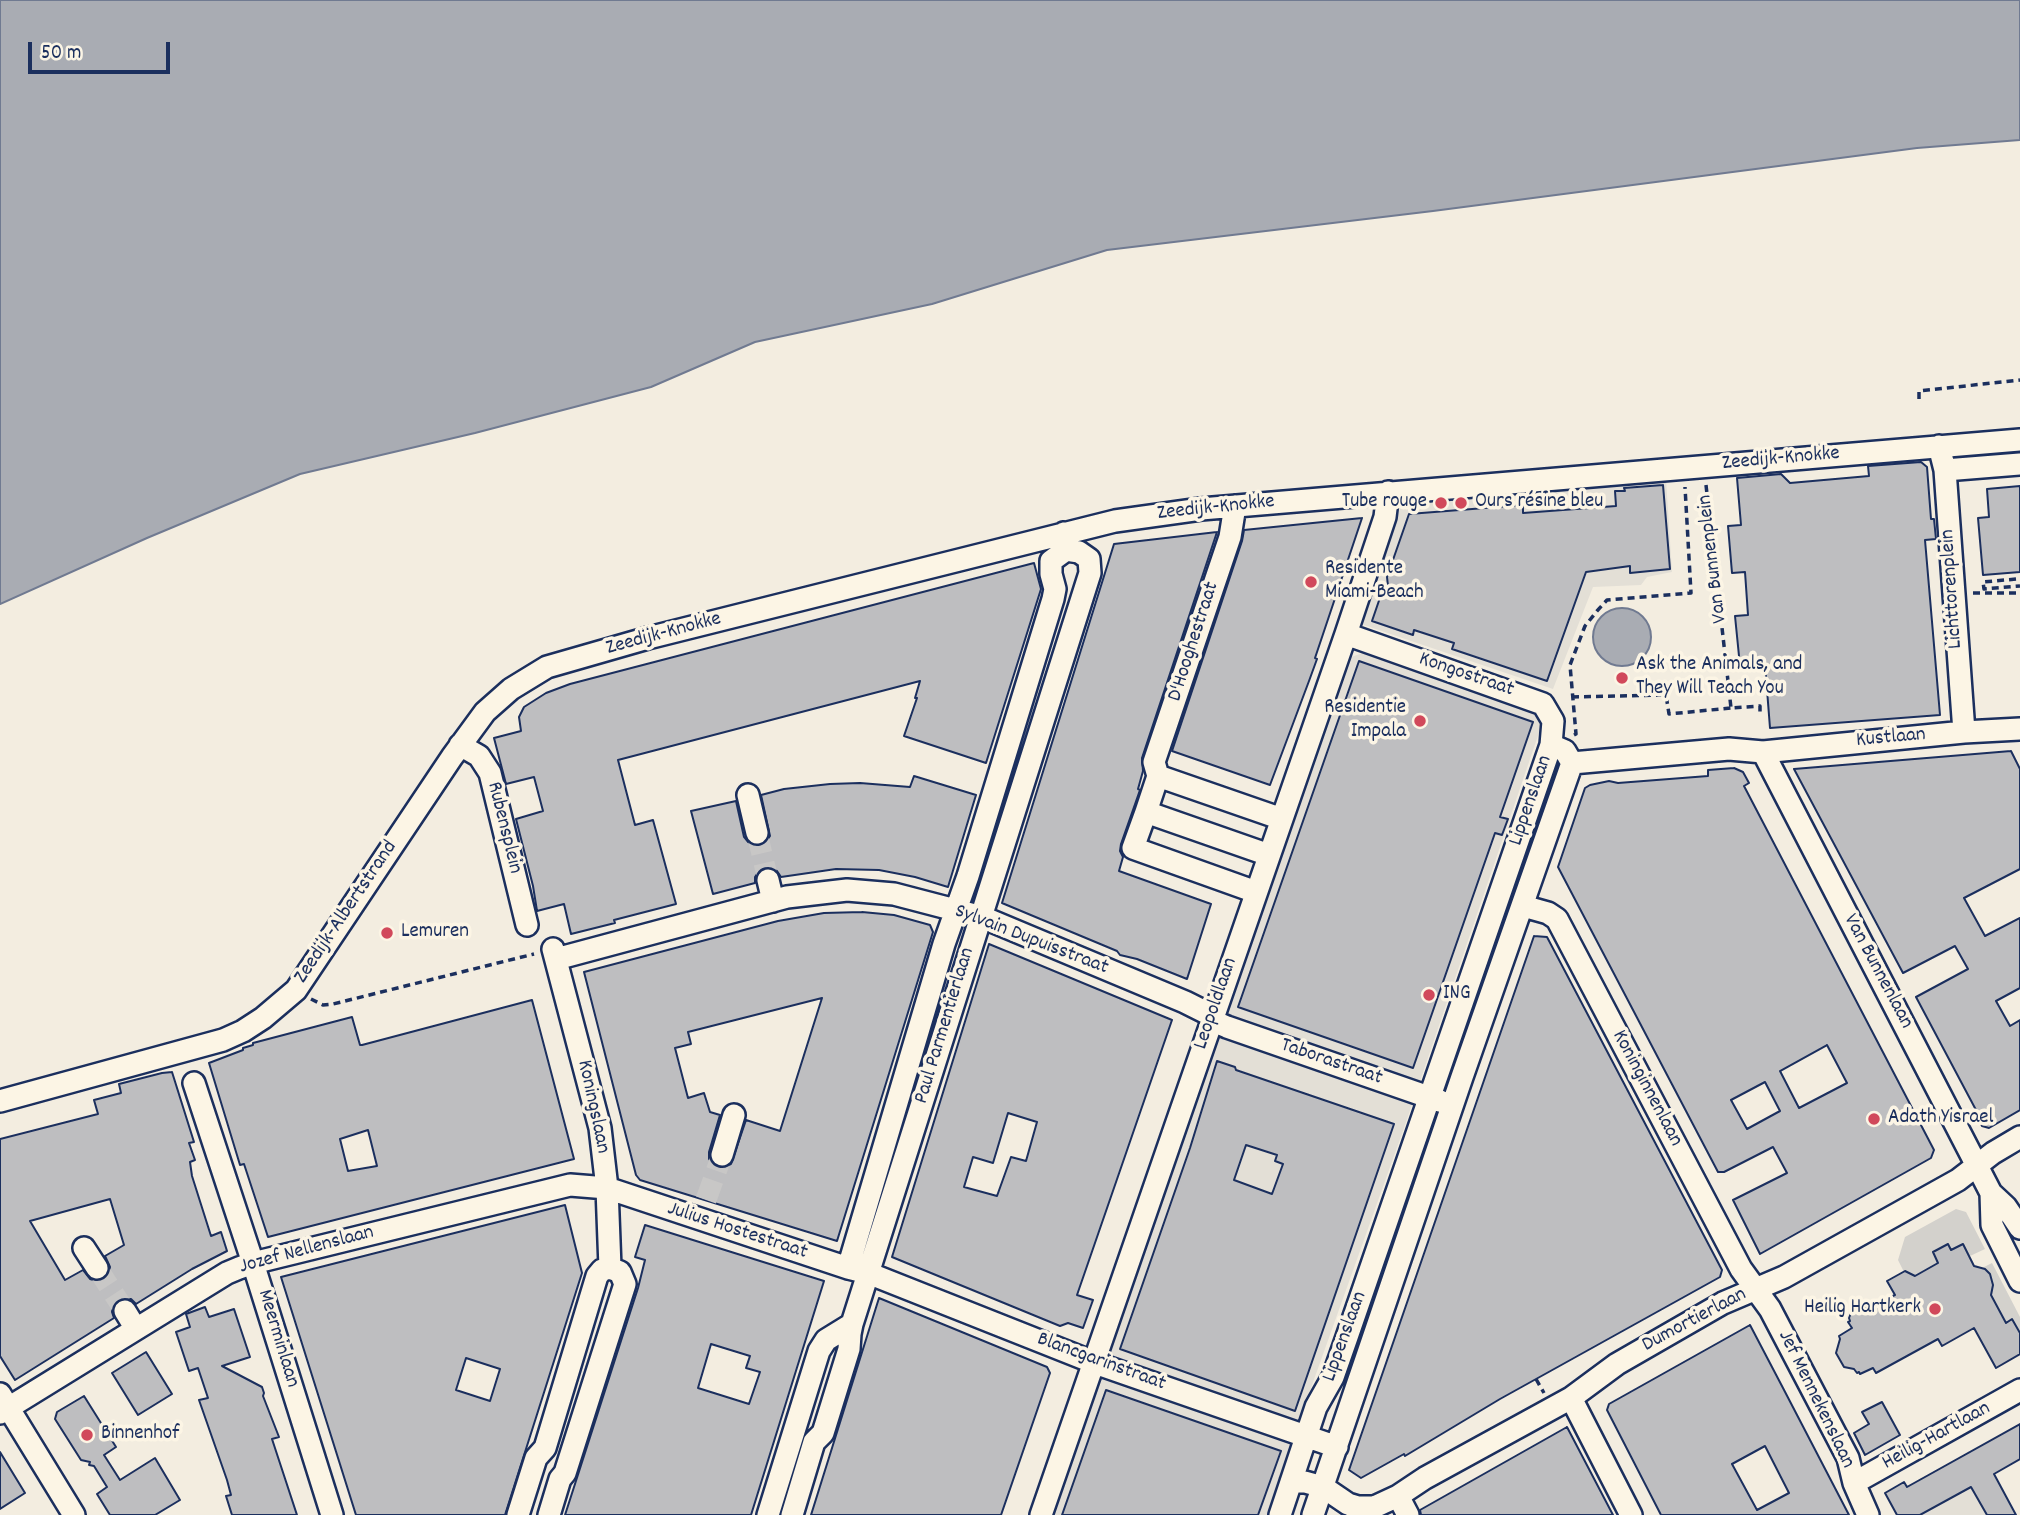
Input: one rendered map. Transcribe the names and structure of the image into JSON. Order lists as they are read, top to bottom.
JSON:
{
  "streets": {
    "street": [
      "Zeedijk-Knokke",
      "Lichttorenplein",
      "D'Hooghestraat",
      "Kongostraat",
      "Kustlaan",
      "Lippenslaan",
      "Rubensplein",
      "Zeedijk-Albertstrand",
      "Sylvain Dupuisstraat",
      "Van Bunnenlaan",
      "Leopoldlaan",
      "Paul Parmentierlaan",
      "Taborastraat",
      "Koninginnenlaan",
      "Koningslaan",
      "Julius Hostestraat",
      "Jozef Nellenslaan",
      "Dumortierlaan",
      "Meerminlaan",
      "Blancgarinstraat",
      "Jef Mennekenslaan",
      "Heilig-Hartlaan"
    ],
    "path": ["Van Bunnenplein"]
  },
  "crossings": [
    ["Zeedijk-Knokke", "Van Bunnenplein"],
    ["Zeedijk-Knokke", "Lichttorenplein"],
    ["Zeedijk-Knokke", "D'Hooghestraat"],
    ["Zeedijk-Knokke", "Rubensplein"],
    ["Zeedijk-Knokke", "Zeedijk-Albertstrand"],
    ["Zeedijk-Knokke", "Leopoldlaan"],
    ["Zeedijk-Knokke", "Paul Parmentierlaan"],
    ["Van Bunnenplein", "Kongostraat"],
    ["Van Bunnenplein", "Lippenslaan"],
    ["Lichttorenplein", "Kustlaan"],
    ["D'Hooghestraat", "Leopoldlaan"],
    ["Kongostraat", "Lippenslaan"],
    ["Kongostraat", "Leopoldlaan"],
    ["Kustlaan", "Van Bunnenlaan"],
    ["Lippenslaan", "Taborastraat"],
    ["Lippenslaan", "Koninginnenlaan"],
    ["Lippenslaan", "Dumortierlaan"],
    ["Lippenslaan", "Blancgarinstraat"],
    ["Rubensplein", "Zeedijk-Albertstrand"],
    ["Sylvain Dupuisstraat", "Leopoldlaan"],
    ["Sylvain Dupuisstraat", "Paul Parmentierlaan"],
    ["Sylvain Dupuisstraat", "Taborastraat"],
    ["Sylvain Dupuisstraat", "Koningslaan"],
    ["Van Bunnenlaan", "Dumortierlaan"],
    ["Leopoldlaan", "Taborastraat"],
    ["Leopoldlaan", "Blancgarinstraat"],
    ["Paul Parmentierlaan", "Julius Hostestraat"],
    ["Paul Parmentierlaan", "Blancgarinstraat"],
    ["Koninginnenlaan", "Dumortierlaan"],
    ["Koninginnenlaan", "Jef Mennekenslaan"],
    ["Koningslaan", "Julius Hostestraat"],
    ["Koningslaan", "Jozef Nellenslaan"],
    ["Julius Hostestraat", "Jozef Nellenslaan"],
    ["Julius Hostestraat", "Blancgarinstraat"],
    ["Jozef Nellenslaan", "Meerminlaan"],
    ["Dumortierlaan", "Jef Mennekenslaan"],
    ["Jef Mennekenslaan", "Heilig-Hartlaan"]
  ],
  "places": [
    "Tube rouge",
    "Ours résine bleu",
    "Residente Miami-Beach",
    "Ask the Animals, and They Will Teach You",
    "Residentie Impala",
    "Lemuren",
    "ING",
    "Adath Yisrael",
    "Heilig Hartkerk",
    "Binnenhof"
  ],
  "scale_bar": "50 m"
}
